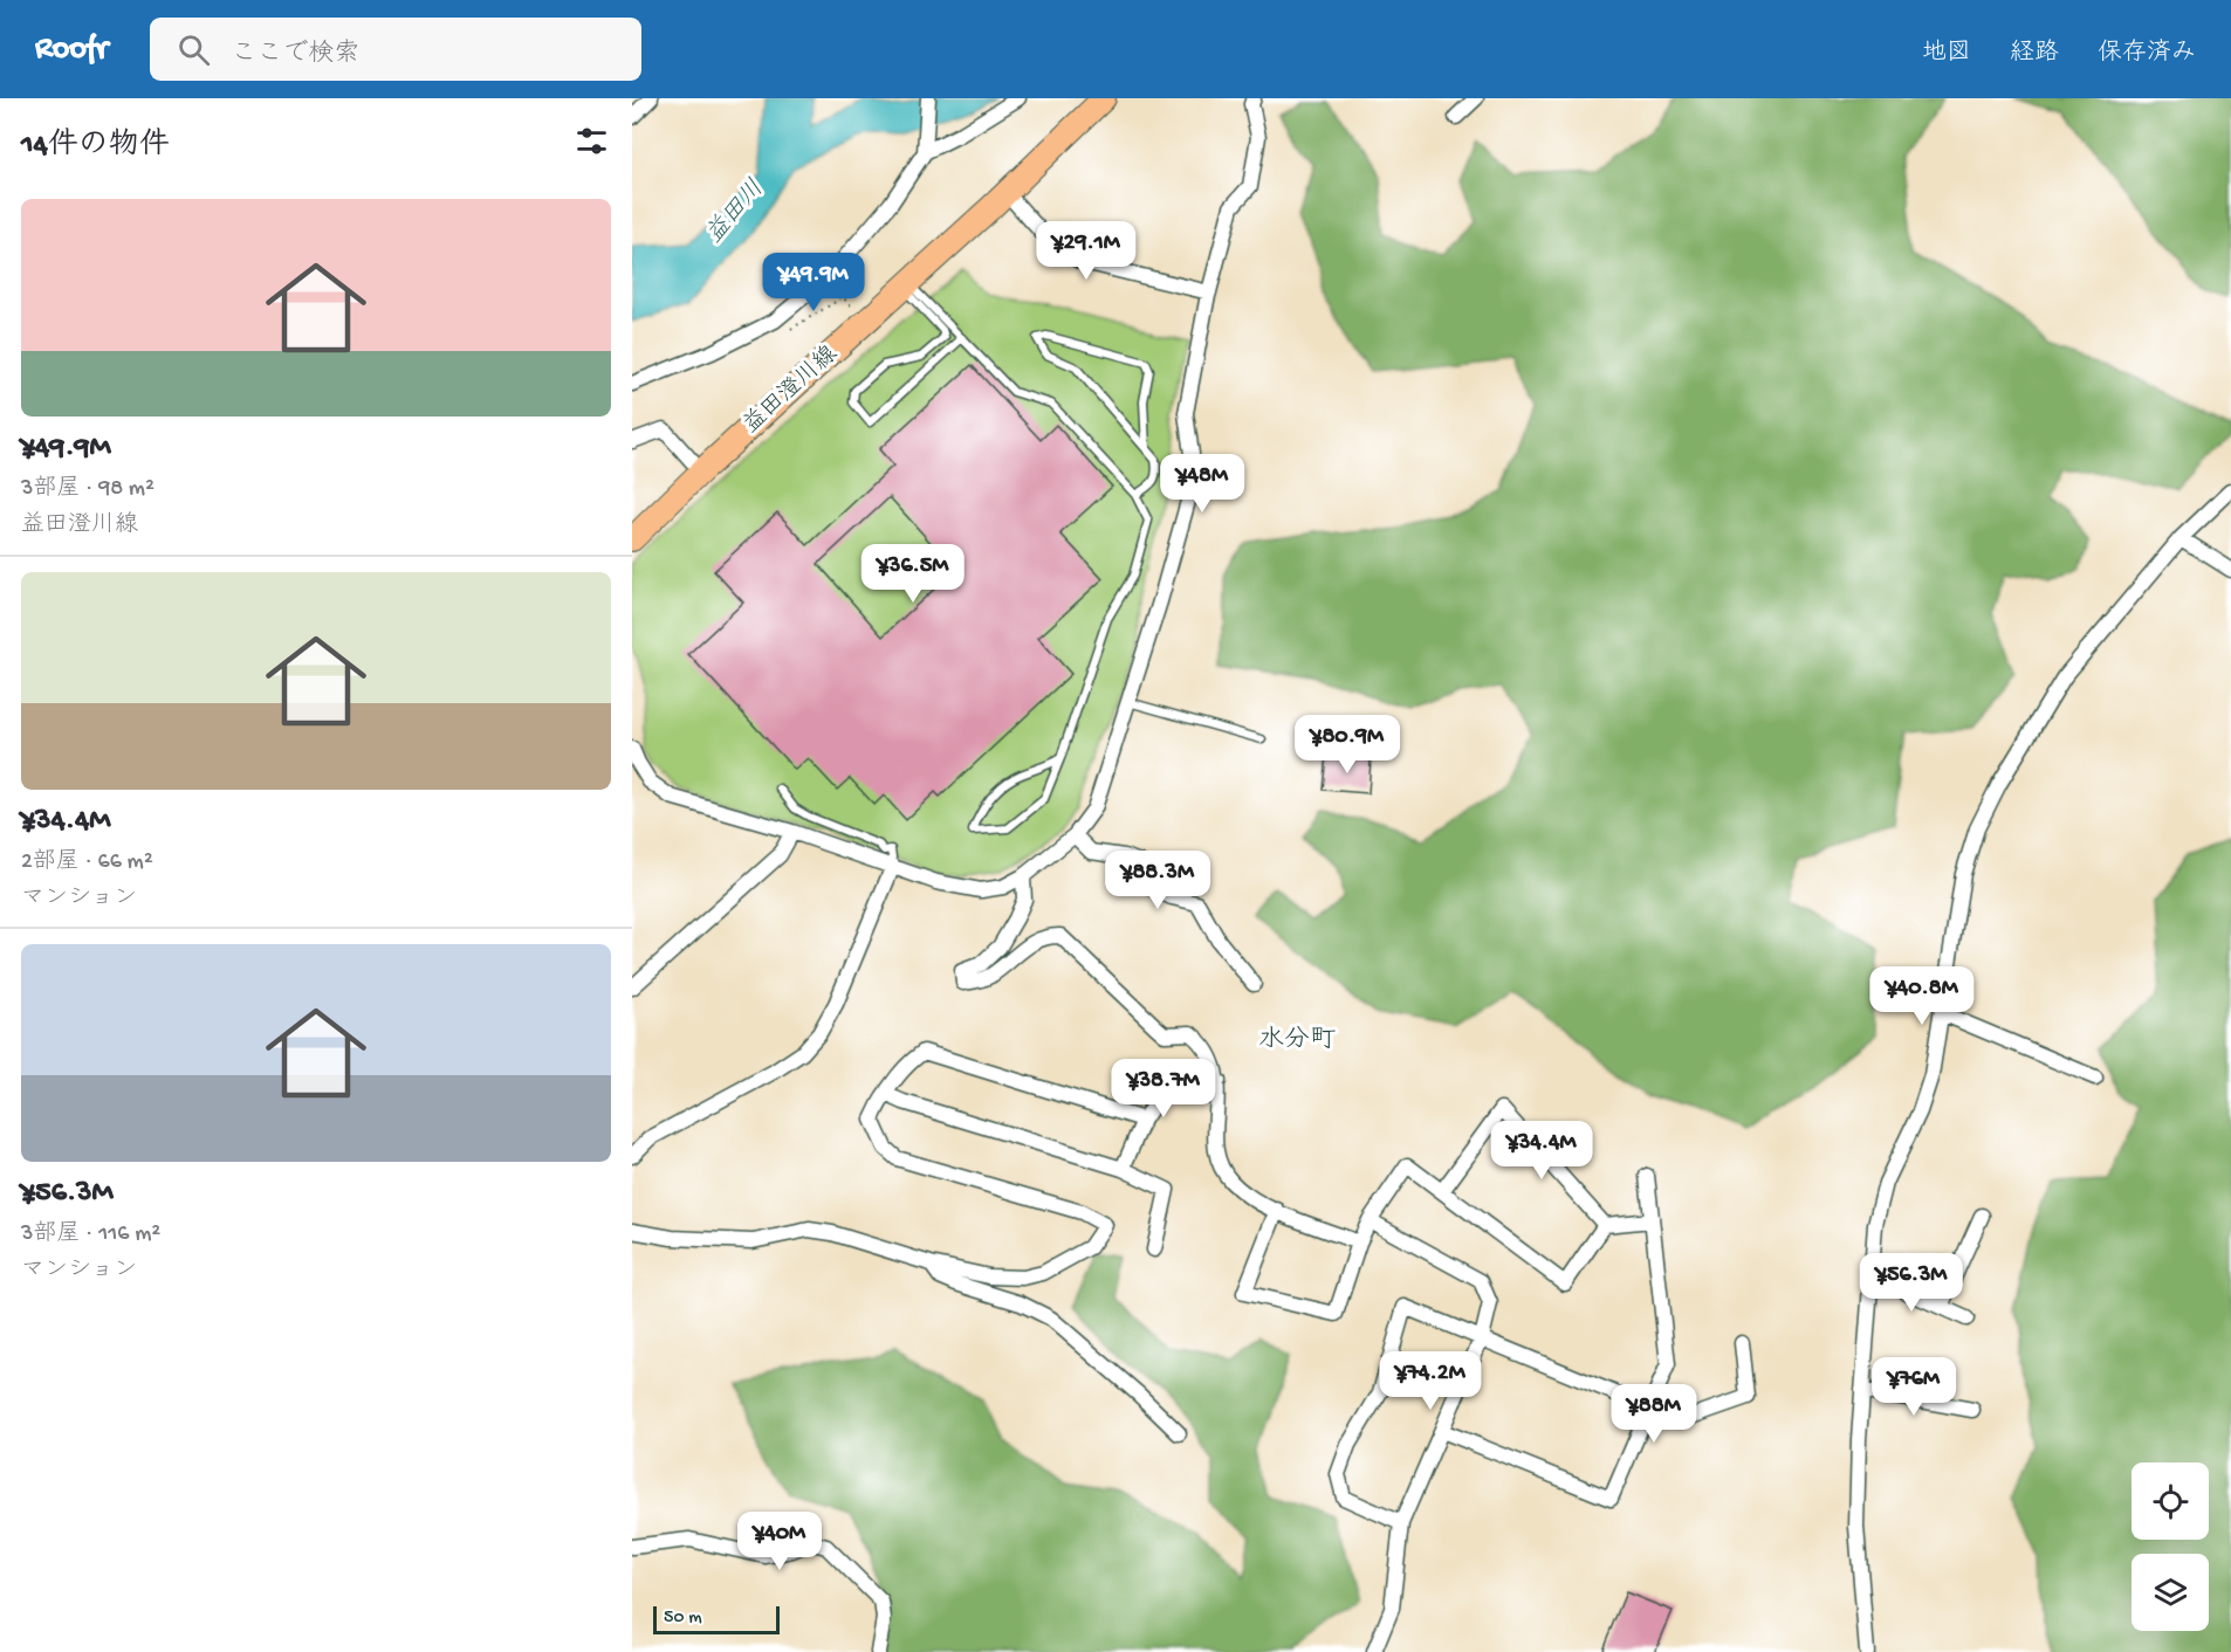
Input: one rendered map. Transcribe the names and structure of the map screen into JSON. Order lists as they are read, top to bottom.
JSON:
{
  "streets": {
    "main road": ["益田澄川線"]
  },
  "districts": ["水分町"],
  "water": ["益田川"],
  "scale_bar": "50 m",
  "page": {
    "header": "Roofr",
    "search": "ここで検索",
    "nav": ["地図", "経路", "保存済み"],
    "heading": "14件の物件",
    "list": [
      {
        "name": "¥49.9M",
        "note": "3部屋 · 98 m² · 益田澄川線"
      },
      {
        "name": "¥34.4M",
        "note": "2部屋 · 66 m² · マンション"
      },
      {
        "name": "¥56.3M",
        "note": "3部屋 · 116 m² · マンション"
      }
    ],
    "price": [
      "¥29.1M",
      "¥49.9M",
      "¥48M",
      "¥36.5M",
      "¥80.9M",
      "¥88.3M",
      "¥40.8M",
      "¥38.7M",
      "¥34.4M",
      "¥56.3M",
      "¥74.2M",
      "¥76M",
      "¥88M",
      "¥40M"
    ],
    "scale": "50 m"
  }
}
